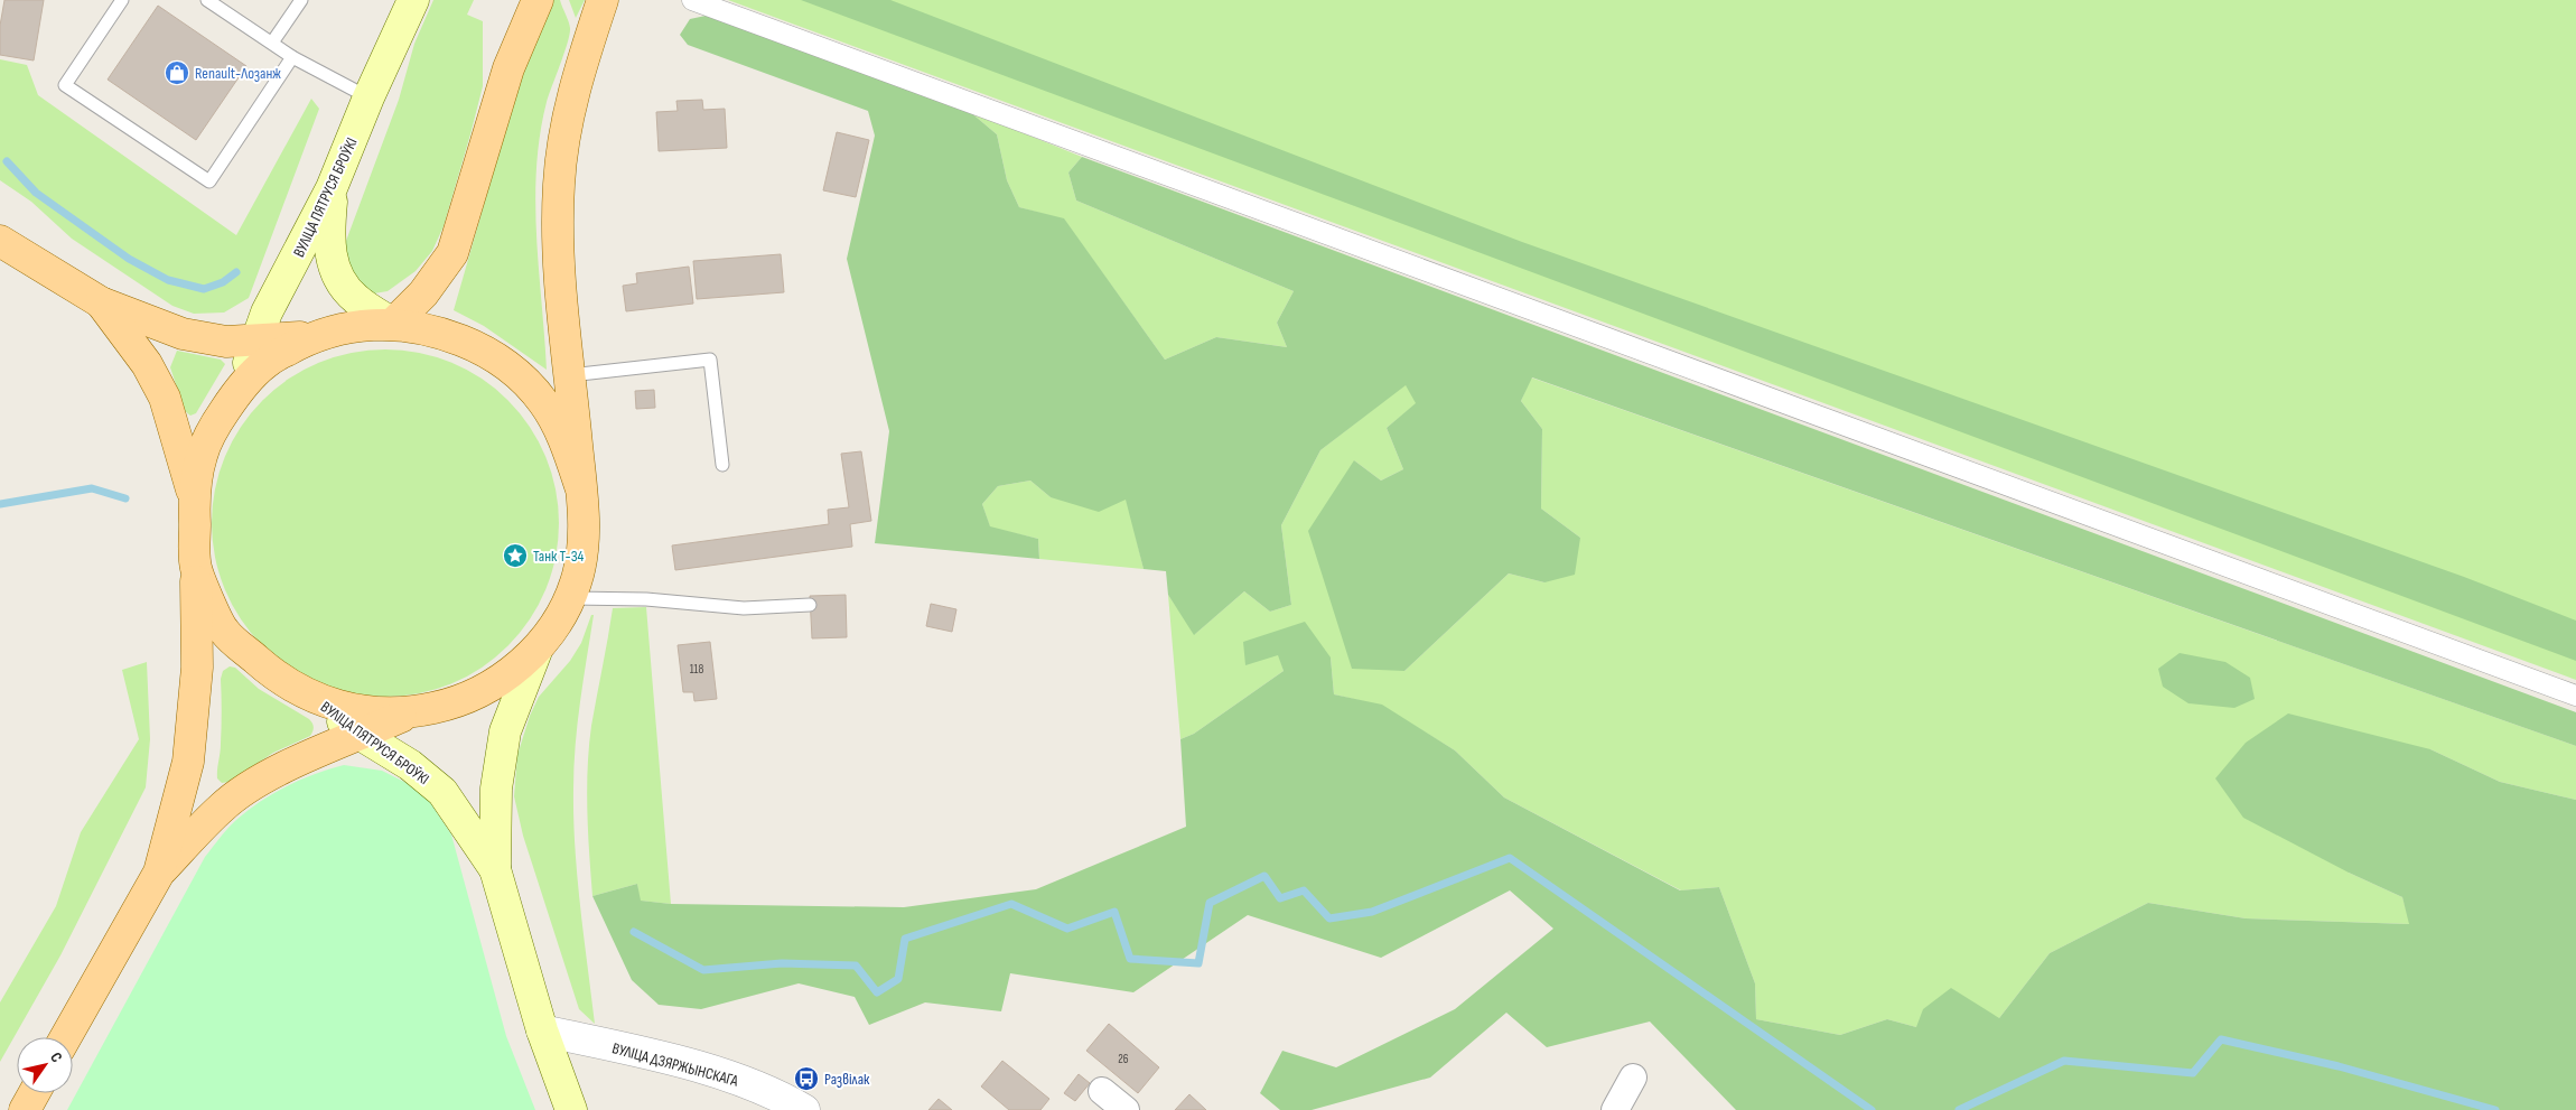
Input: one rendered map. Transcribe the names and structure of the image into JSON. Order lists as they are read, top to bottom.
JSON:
{
  "streets": {
    "main road": ["ВУЛІЦА ПЯТРУСЯ БРОЎКІ"],
    "street": ["ВУЛІЦА ДЗЯРЖЫНСКАГА"]
  },
  "crossings": [
    ["ВУЛІЦА ПЯТРУСЯ БРОЎКІ", "ВУЛІЦА ДЗЯРЖЫНСКАГА"]
  ],
  "places": {
    "shop": ["Renault-Лозанж"],
    "place": ["Танк Т-34"],
    "bus stop": ["Развілак"]
  },
  "house_numbers": ["118", "26"],
  "north": "top right"
}
